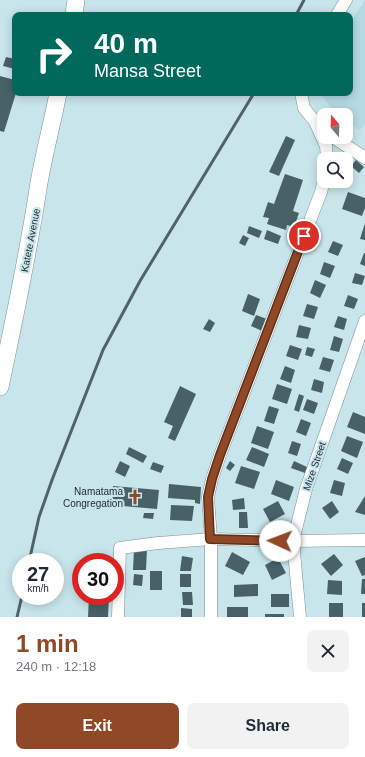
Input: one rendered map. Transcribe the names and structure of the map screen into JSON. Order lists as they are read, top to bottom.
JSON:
{
  "streets": {
    "street": ["Katete Avenue", "Mize Street"]
  },
  "places": {
    "church": ["Namatama Congregation"]
  },
  "north": "top",
  "page": {
    "turn": ["40 m", "Mansa Street"],
    "speed": "27 km/h",
    "limit": "30",
    "heading": ["1 min", "240 m · 12:18"],
    "buttons": ["Exit", "Share"]
  }
}
